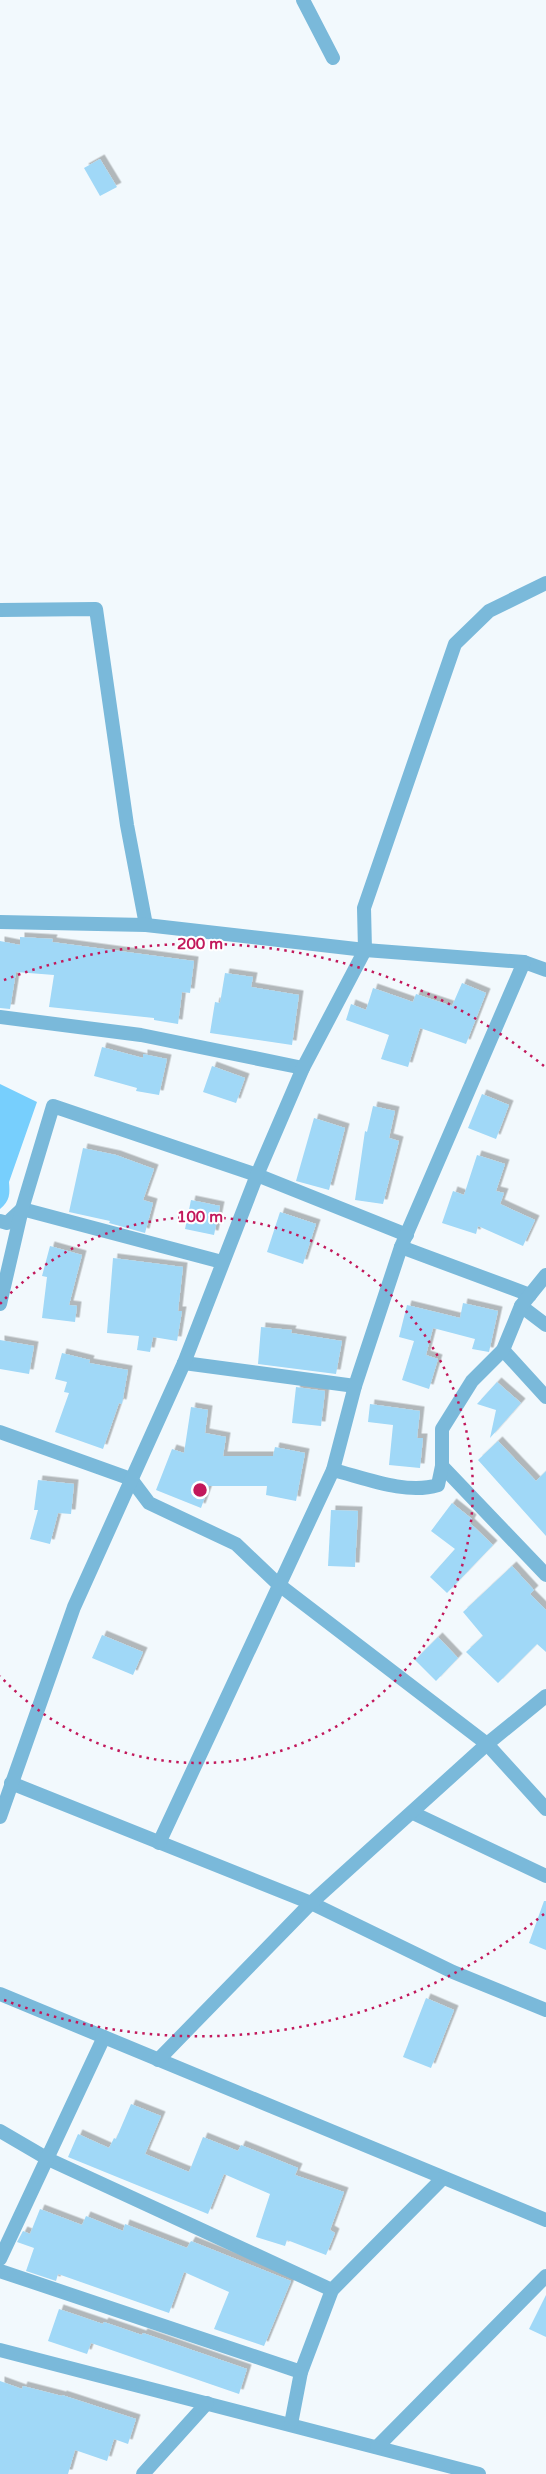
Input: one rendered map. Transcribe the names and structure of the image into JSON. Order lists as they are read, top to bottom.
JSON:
{
  "rings": ["200 m", "100 m"]
}
